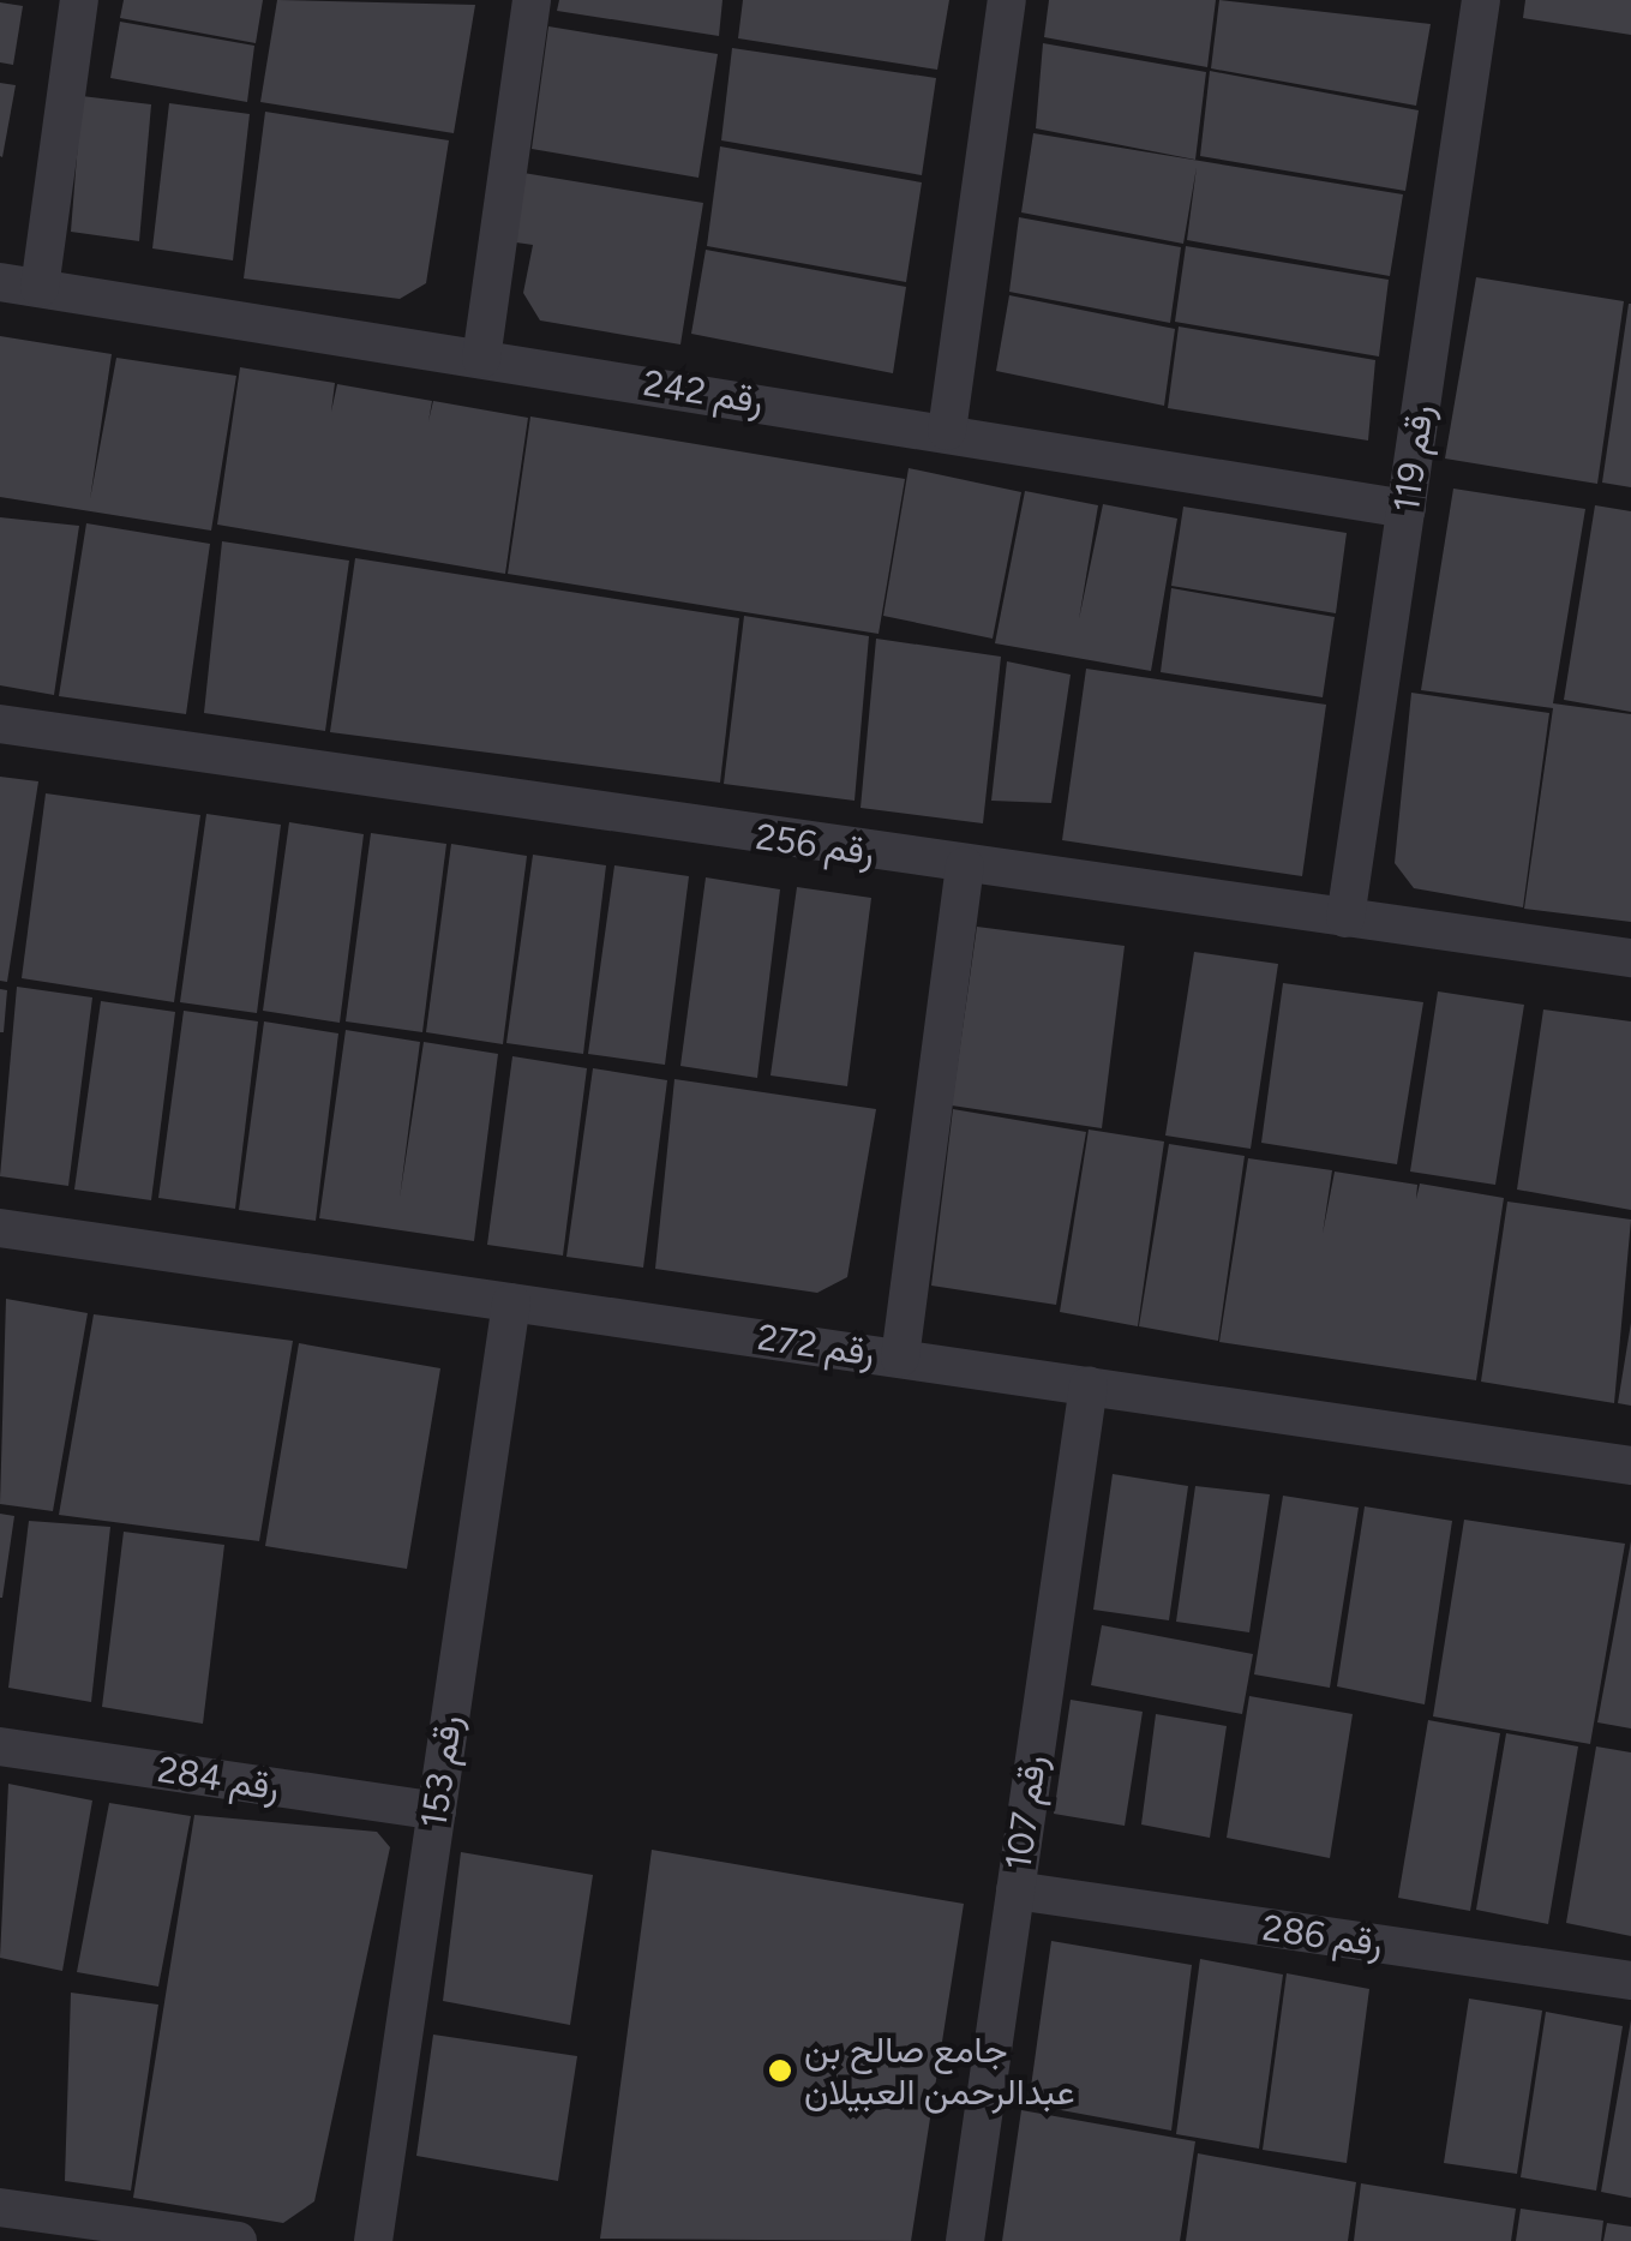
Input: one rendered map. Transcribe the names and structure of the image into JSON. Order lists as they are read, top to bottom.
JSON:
{
  "streets": {
    "street": [
      "رقم 242",
      "رقم 119",
      "رقم 256",
      "رقم 272",
      "رقم 153",
      "رقم 284",
      "رقم 107",
      "رقم 286"
    ]
  },
  "crossings": [
    ["رقم 242", "رقم 119"],
    ["رقم 119", "رقم 256"],
    ["رقم 272", "رقم 153"],
    ["رقم 272", "رقم 107"],
    ["رقم 153", "رقم 284"],
    ["رقم 107", "رقم 286"]
  ],
  "places": ["جامع صالح بن عبدالرحمن العبيلان"]
}
